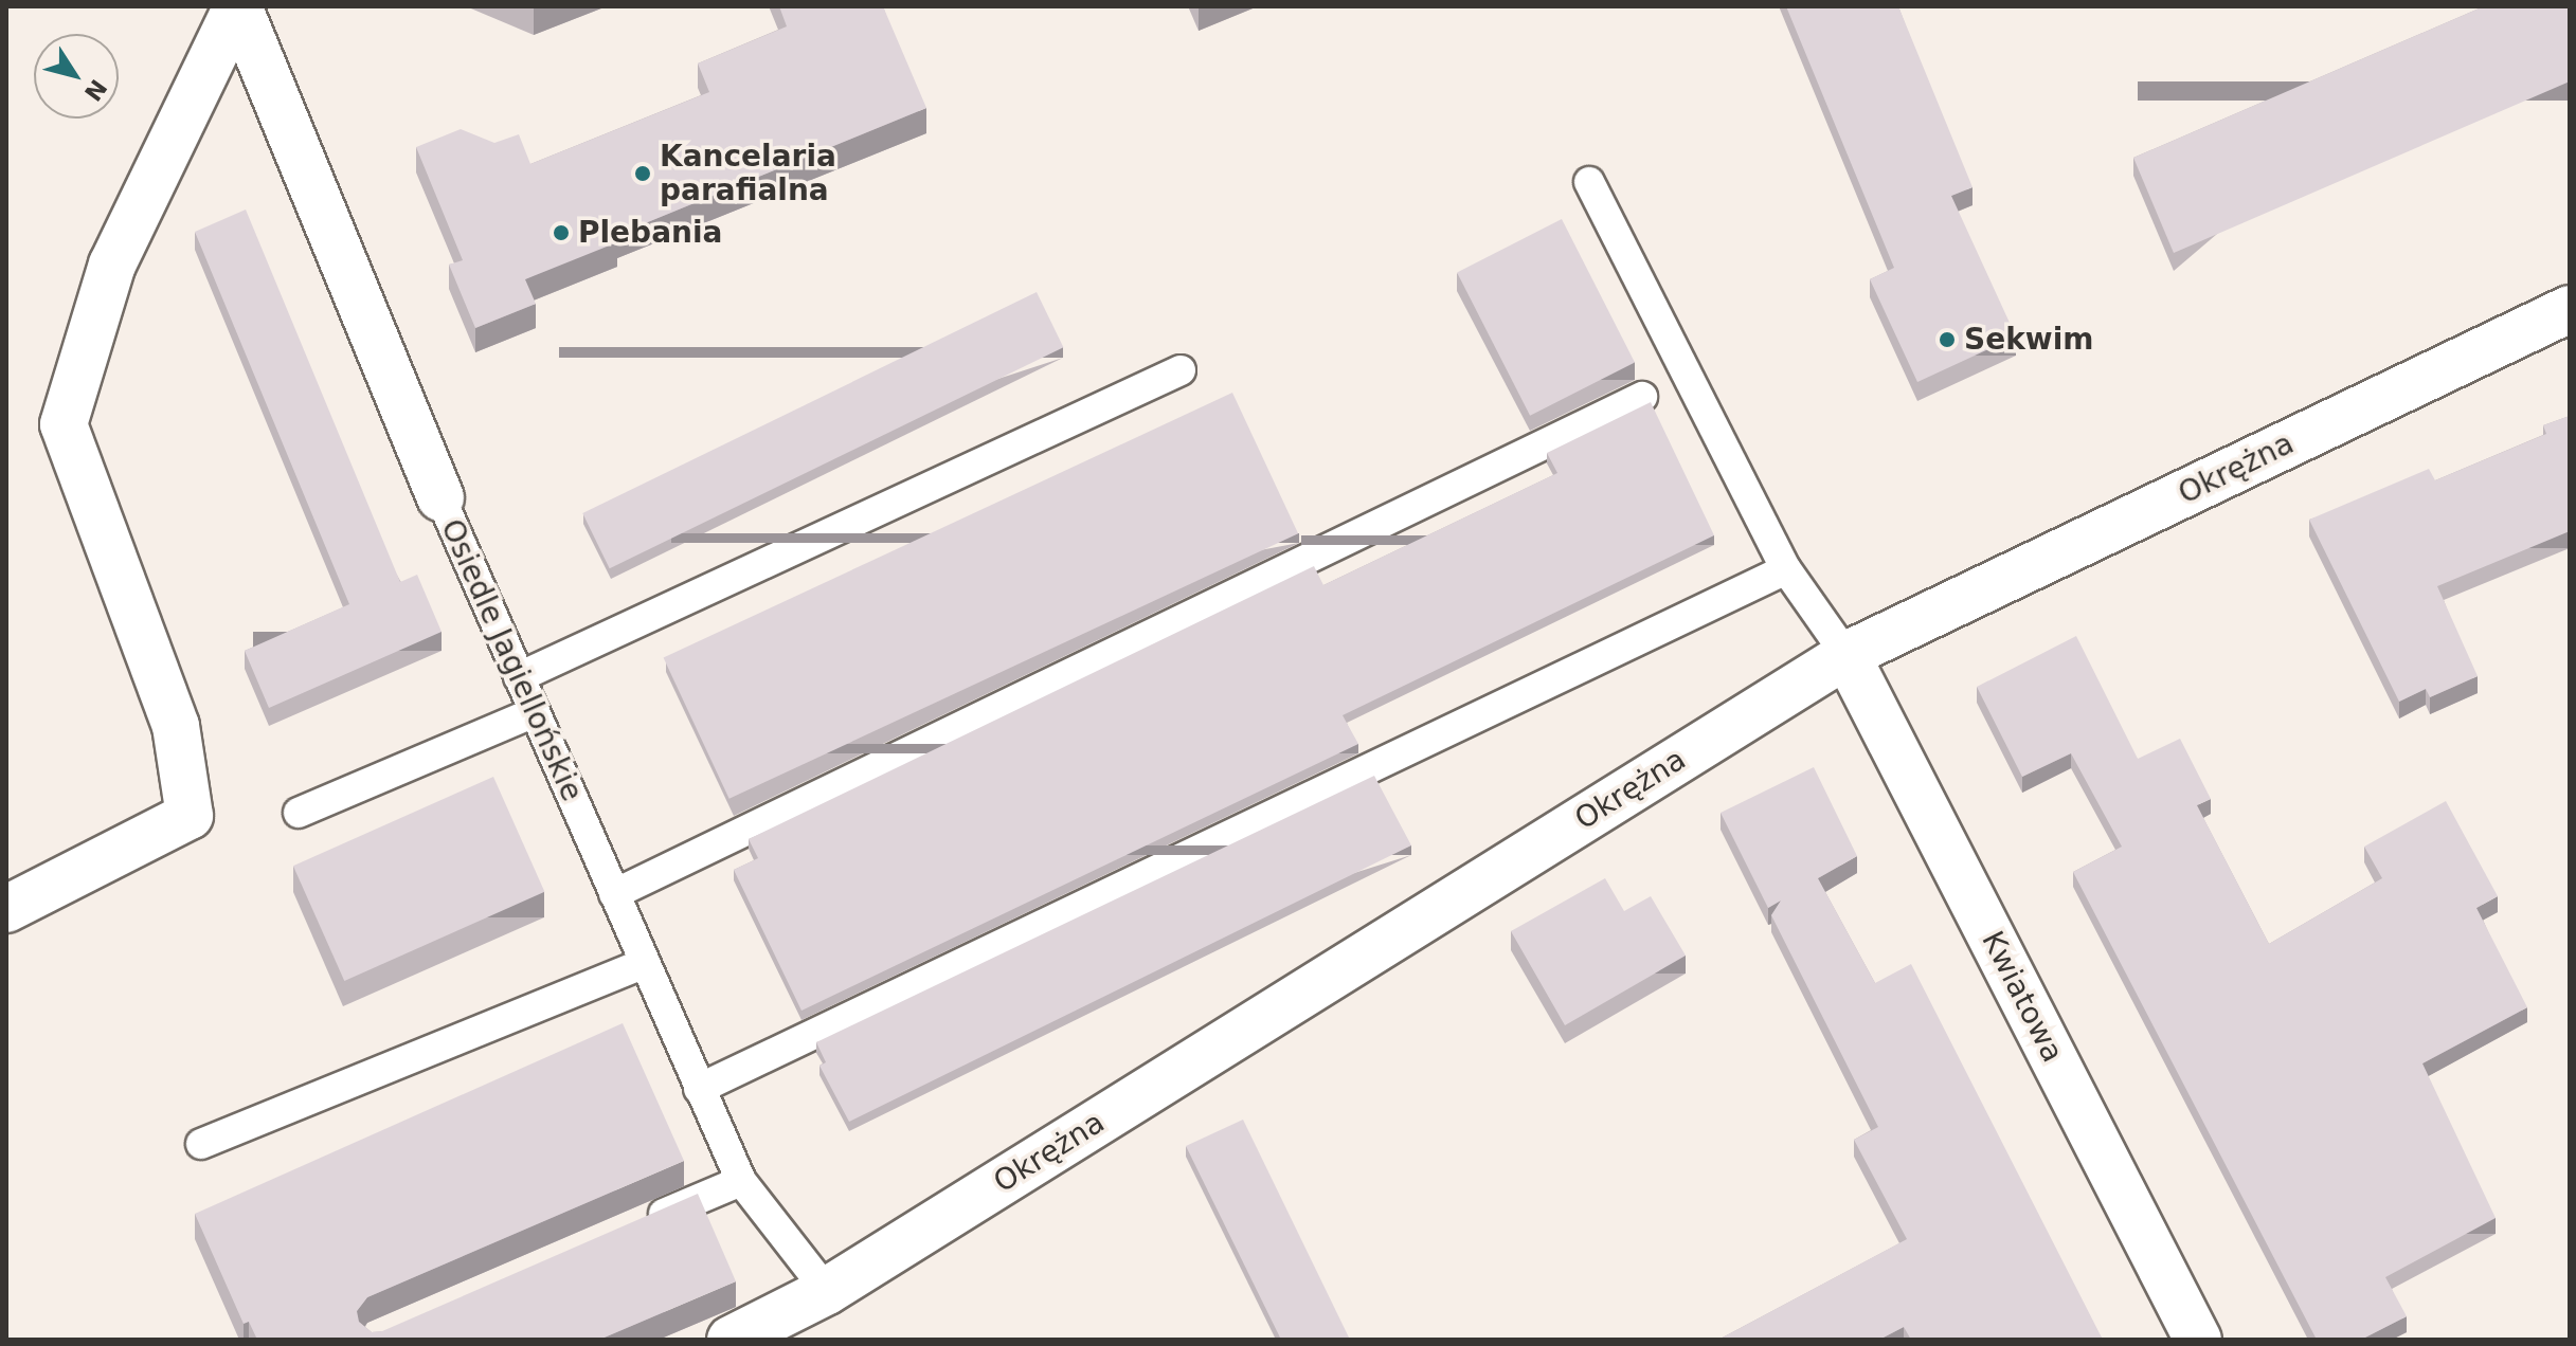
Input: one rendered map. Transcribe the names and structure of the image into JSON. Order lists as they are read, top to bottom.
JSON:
{
  "streets": {
    "street": ["Okrężna", "Osiedle Jagiellońskie", "Kwiatowa"]
  },
  "crossings": [
    ["Okrężna", "Osiedle Jagiellońskie"],
    ["Okrężna", "Kwiatowa"]
  ],
  "places": ["Kancelaria parafialna", "Plebania", "Sekwim"],
  "north": "bottom right"
}
